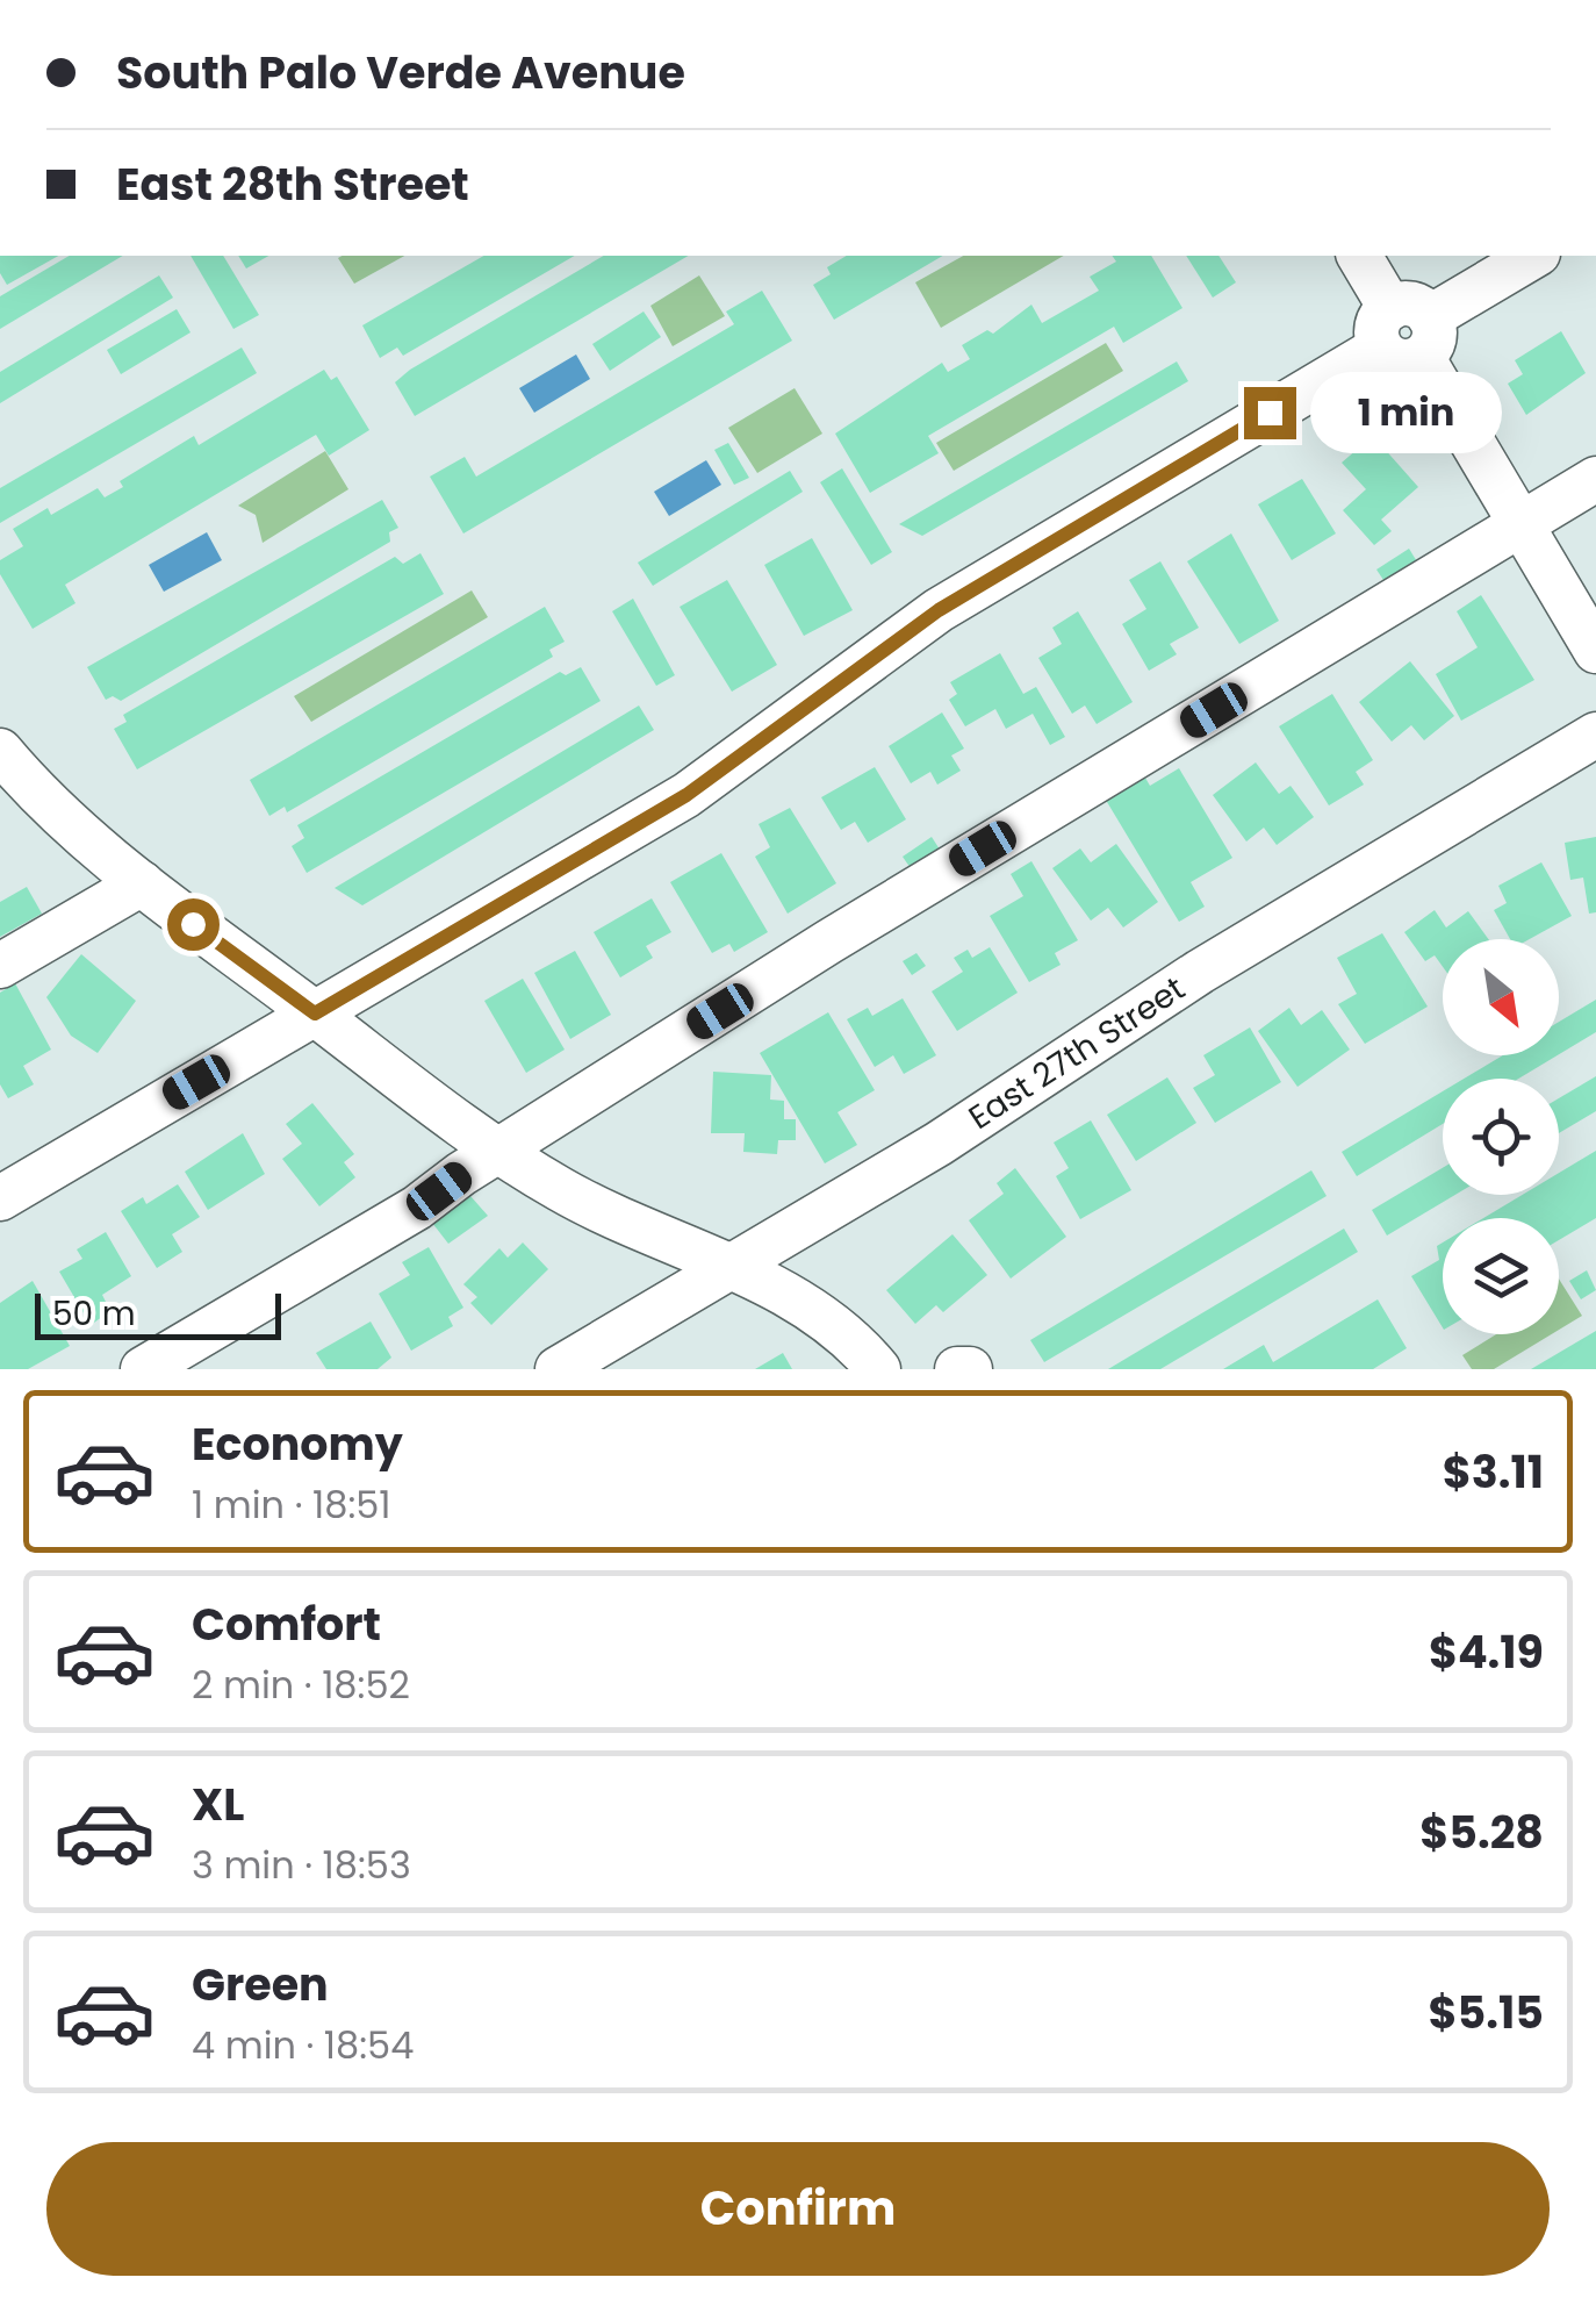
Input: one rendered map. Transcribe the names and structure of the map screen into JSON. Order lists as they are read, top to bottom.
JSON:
{
  "streets": {
    "street": ["East 27th Street"]
  },
  "scale_bar": "50 m",
  "north": "bottom right",
  "page": {
    "banner": ["South Palo Verde Avenue", "East 28th Street"],
    "bubble": "1 min",
    "scale": "50 m",
    "list": [
      {
        "name": "Economy",
        "note": "1 min · 18:51",
        "value": "$3.11"
      },
      {
        "name": "Comfort",
        "note": "2 min · 18:52",
        "value": "$4.19"
      },
      {
        "name": "XL",
        "note": "3 min · 18:53",
        "value": "$5.28"
      },
      {
        "name": "Green",
        "note": "4 min · 18:54",
        "value": "$5.15"
      }
    ],
    "buttons": "Confirm"
  }
}
